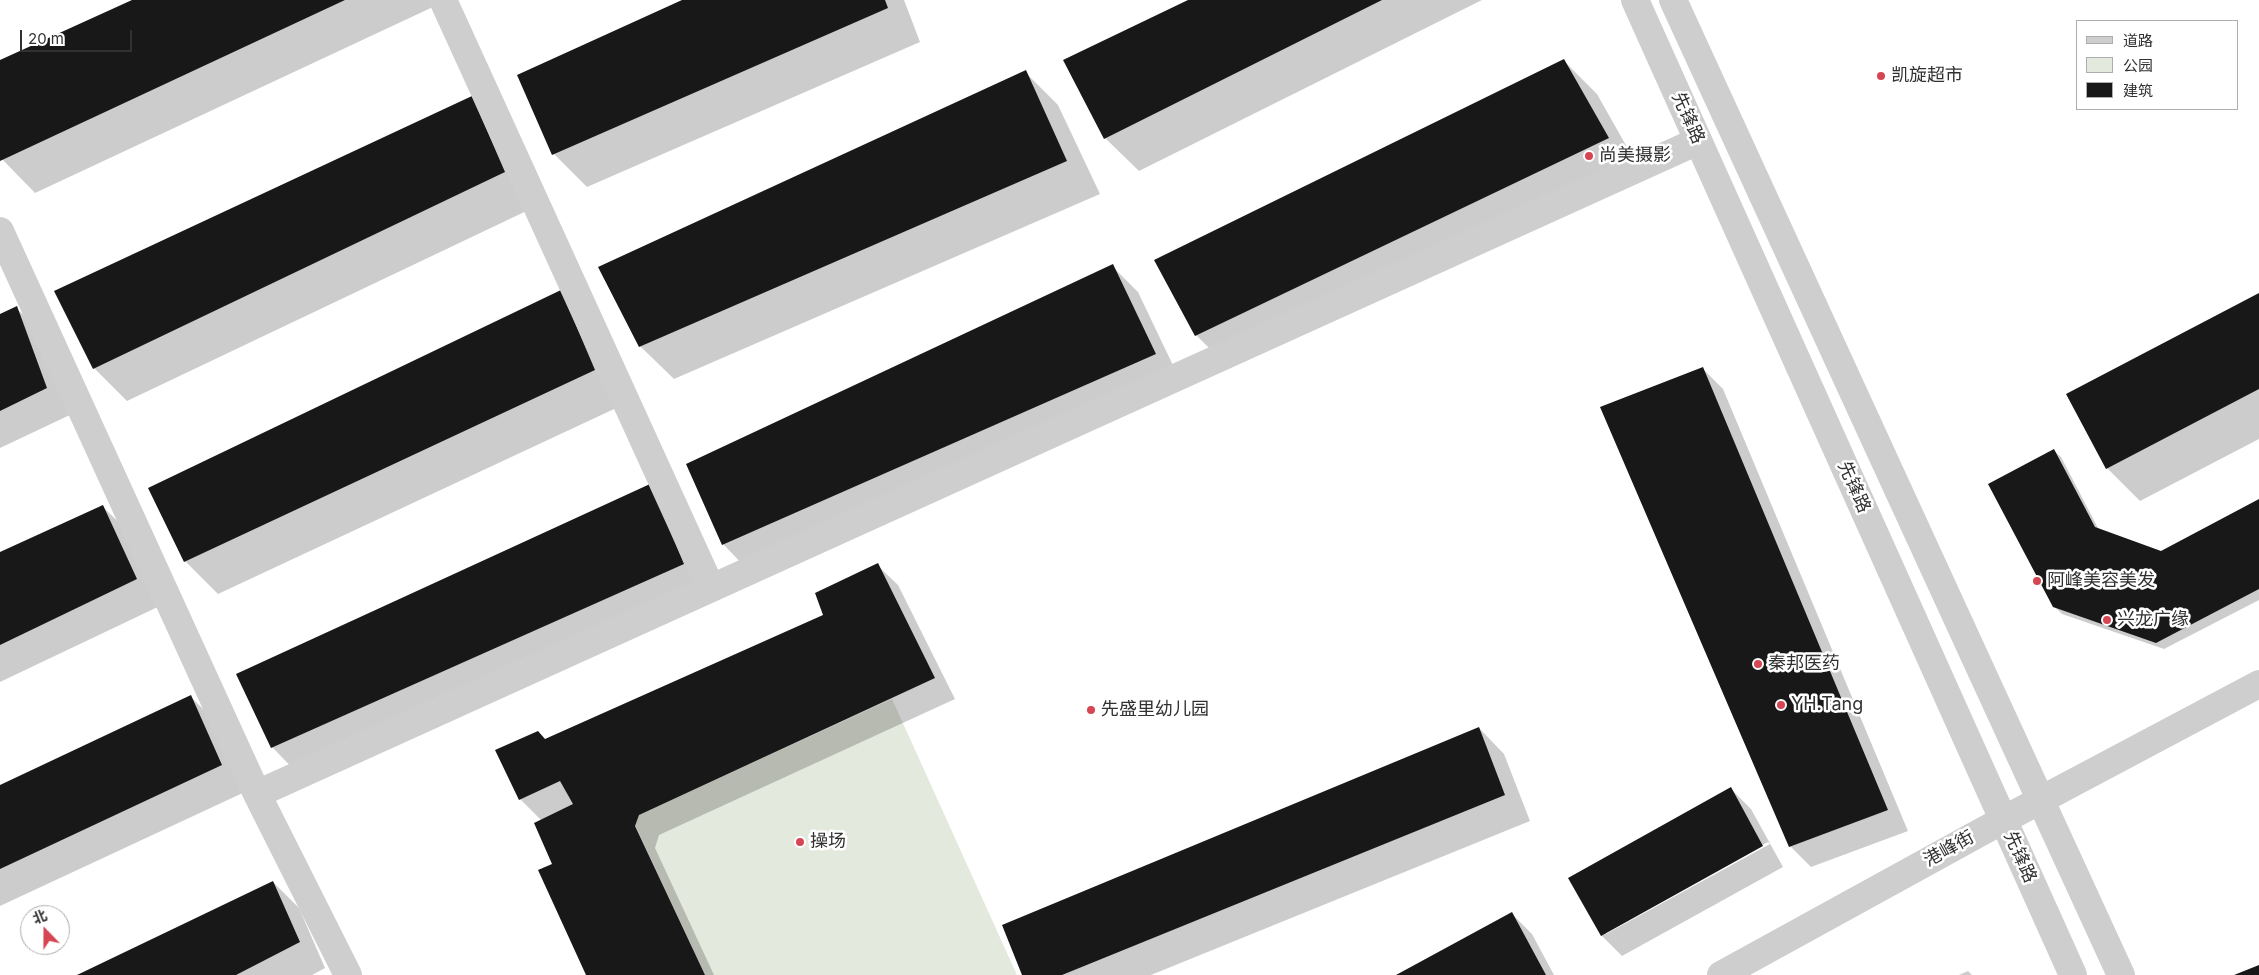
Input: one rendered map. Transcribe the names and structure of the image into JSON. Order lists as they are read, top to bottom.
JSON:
{
  "streets": {
    "street": ["先锋路", "港峰街"]
  },
  "crossings": [
    ["先锋路", "港峰街"]
  ],
  "places": [
    "凯旋超市",
    "尚美摄影",
    "阿峰美容美发",
    "兴龙广缘",
    "秦邦医药",
    "YH.Tang",
    "先盛里幼儿园",
    "操场"
  ],
  "legend": ["道路", "公园", "建筑"],
  "scale_bar": "20 m",
  "north": "top"
}
